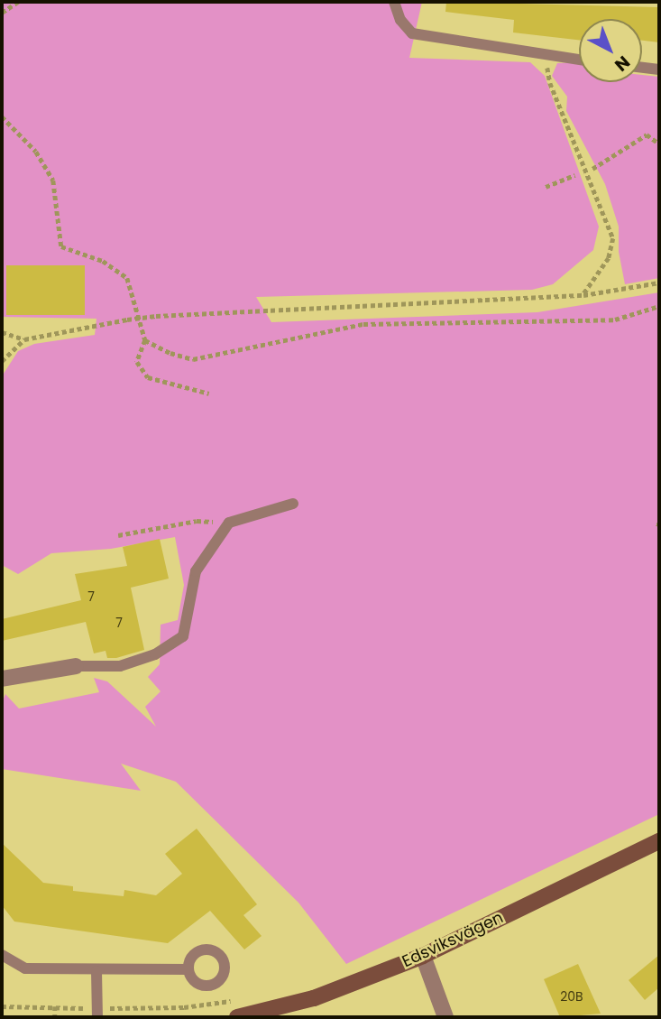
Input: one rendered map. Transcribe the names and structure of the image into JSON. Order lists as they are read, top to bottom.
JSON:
{
  "streets": {
    "street": ["Edsviksvägen"]
  },
  "house_numbers": ["7", "7", "20B"],
  "north": "bottom right"
}
